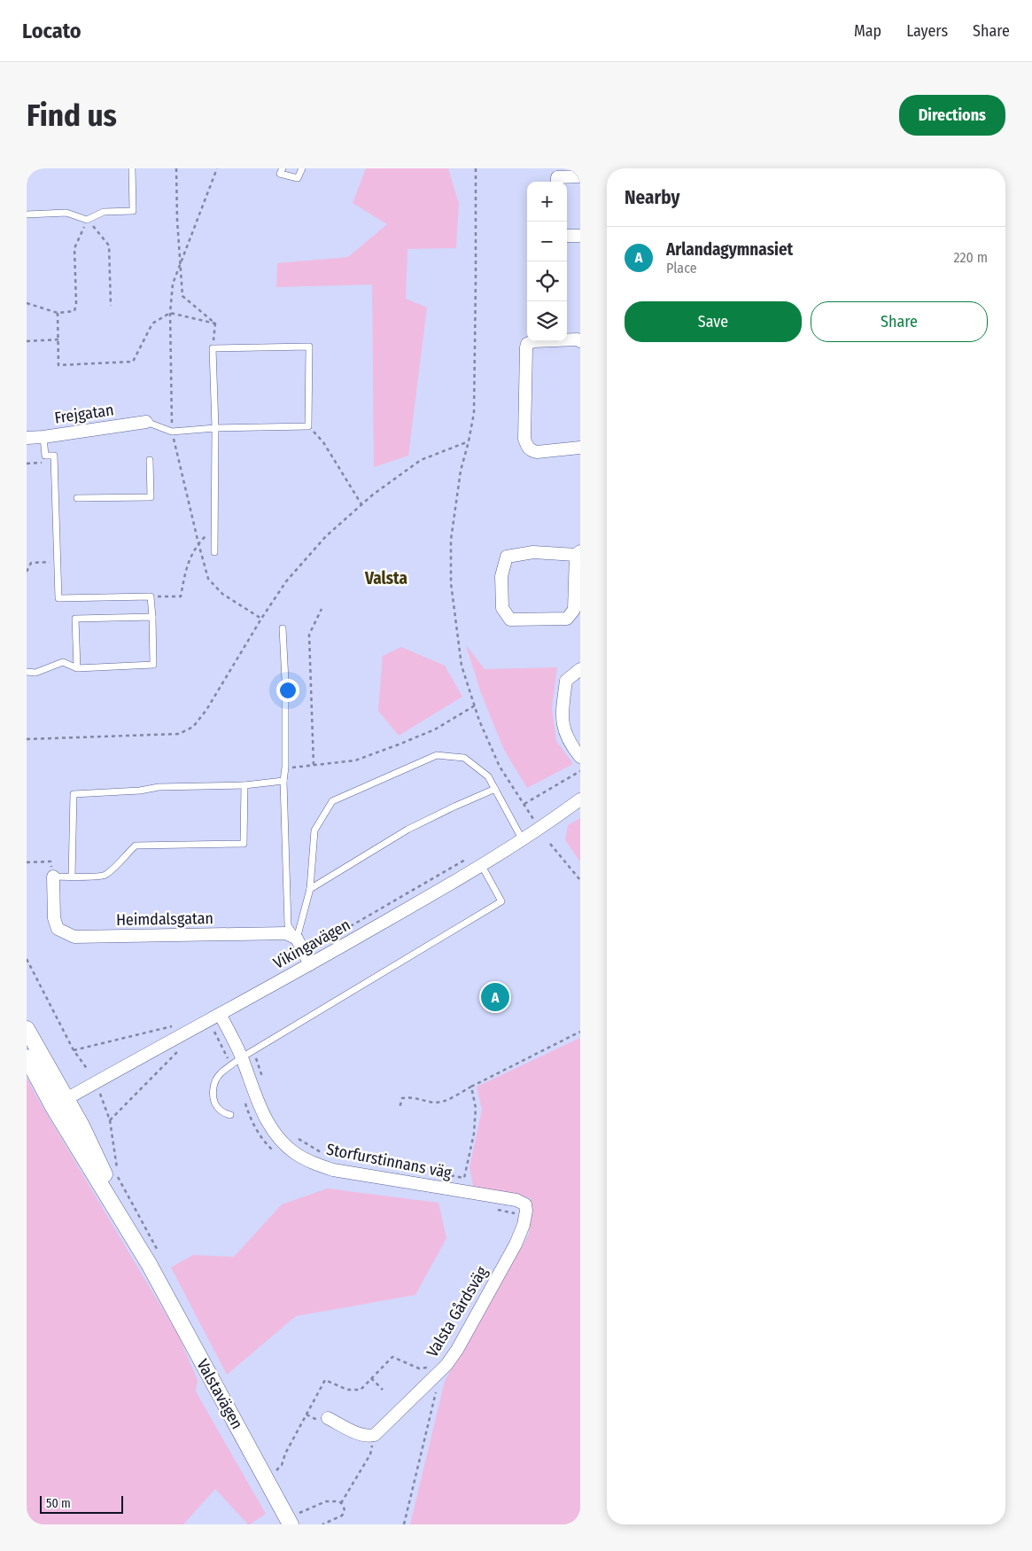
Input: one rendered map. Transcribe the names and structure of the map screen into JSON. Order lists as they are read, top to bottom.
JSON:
{
  "streets": {
    "street": [
      "Frejgatan",
      "Heimdalsgatan",
      "Vikingavägen",
      "Storfurstinnans väg",
      "Valsta Gårdsväg",
      "Valstavägen"
    ]
  },
  "crossings": [
    ["Vikingavägen", "Storfurstinnans väg"],
    ["Vikingavägen", "Valstavägen"],
    ["Storfurstinnans väg", "Valsta Gårdsväg"]
  ],
  "districts": ["Valsta"],
  "scale_bar": "50 m",
  "page": {
    "header": "Locato",
    "nav": ["Map", "Layers", "Share"],
    "buttons": [
      "Directions",
      ["Save", "Share"]
    ],
    "title": "Find us",
    "heading": "Nearby",
    "map_buttons": ["+", "−"],
    "list": [
      {
        "mark": "A",
        "name": "Arlandagymnasiet",
        "note": "Place",
        "value": "220 m"
      }
    ],
    "pins": "A",
    "scale": "50 m"
  }
}
